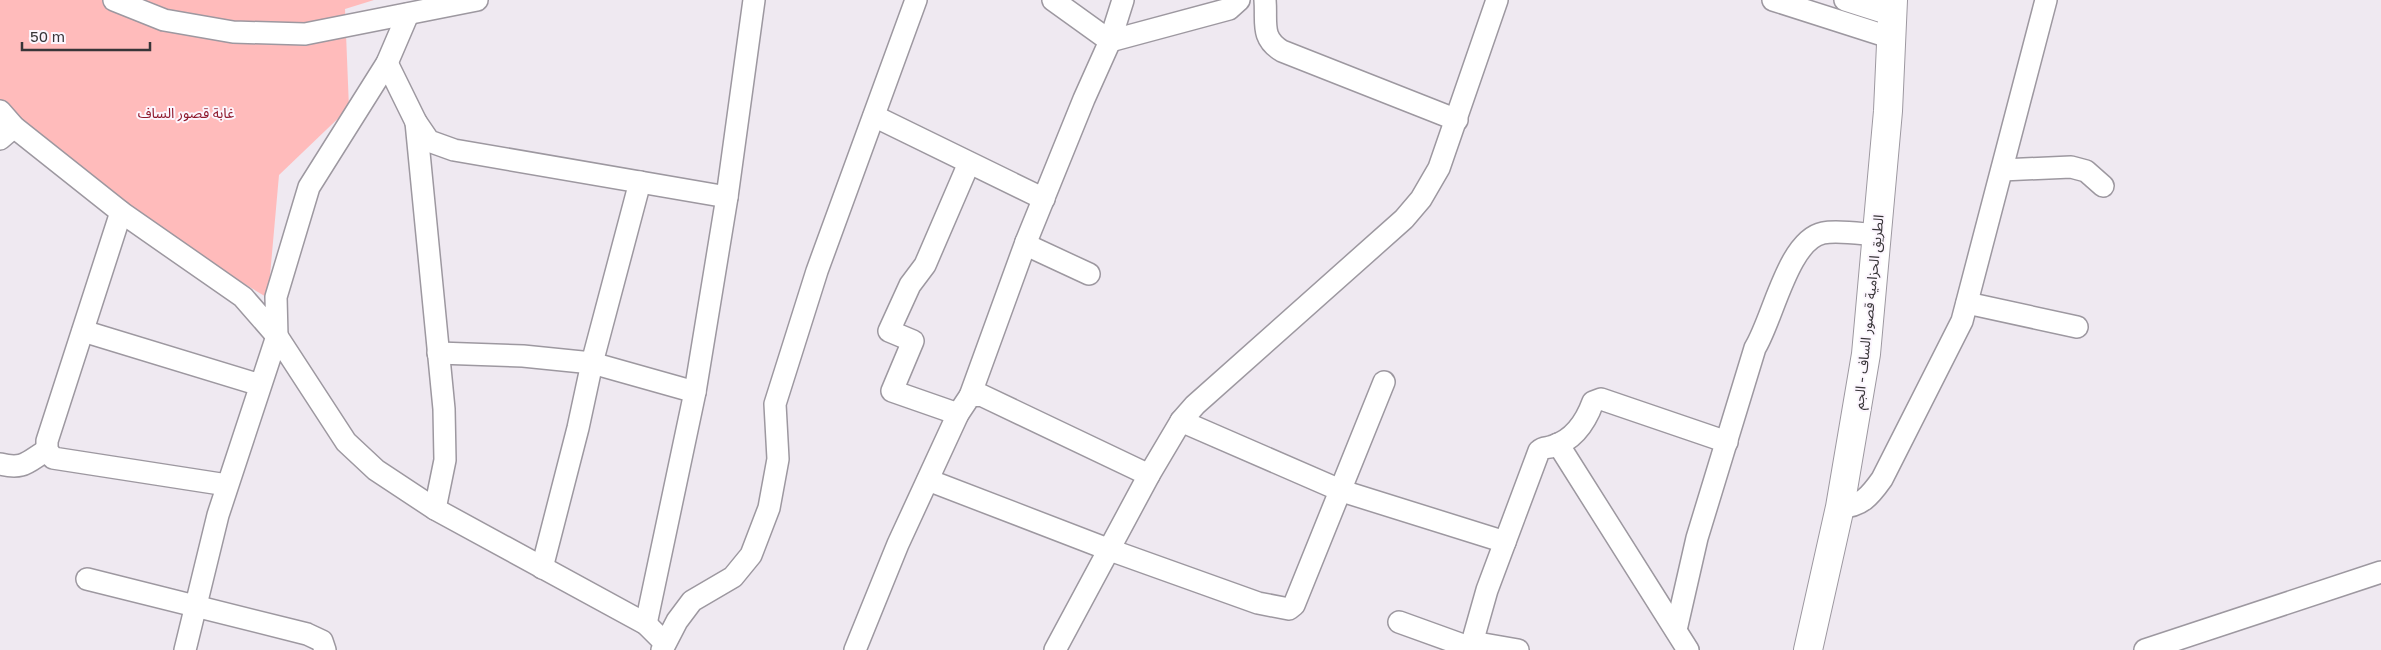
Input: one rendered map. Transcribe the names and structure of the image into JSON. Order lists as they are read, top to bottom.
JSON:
{
  "streets": {
    "main road": ["الطريق الحزامية قصور الساف - الجم"]
  },
  "parks": ["غابة قصور الساف"],
  "scale_bar": "50 m"
}
